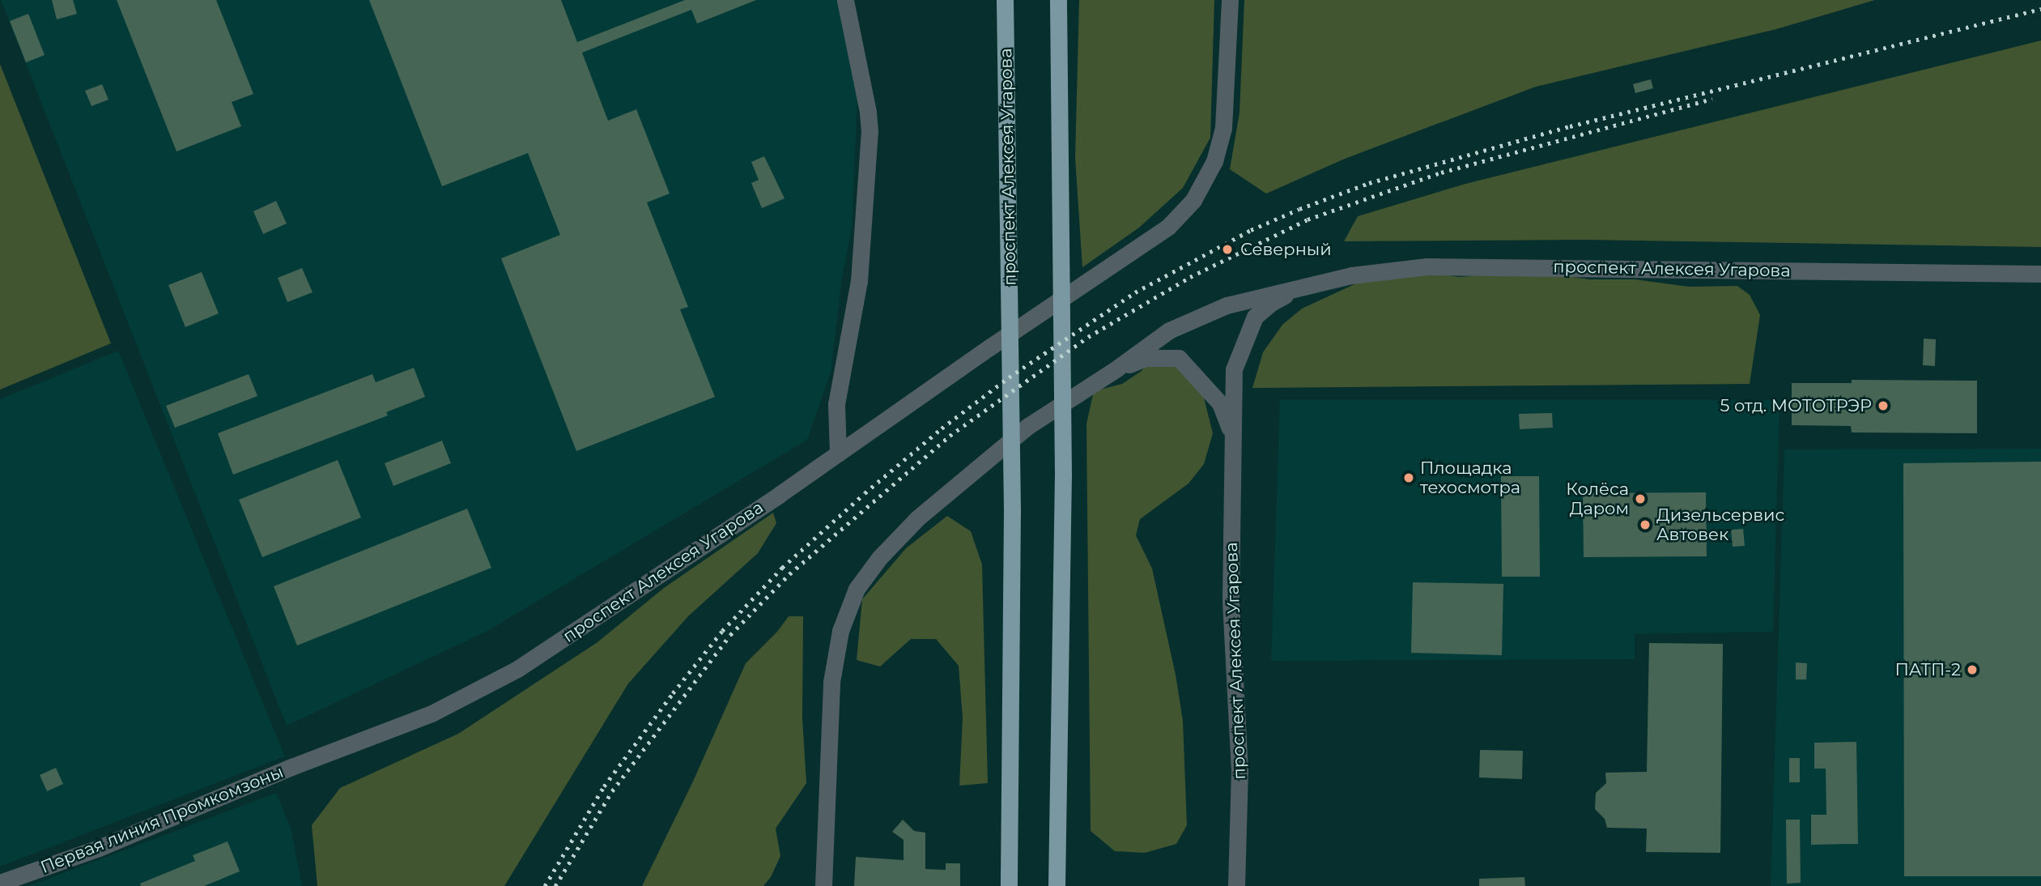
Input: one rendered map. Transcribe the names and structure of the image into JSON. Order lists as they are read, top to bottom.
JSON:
{
  "streets": {
    "main road": ["проспект Алексея Угарова"],
    "street": ["Первая линия Промкомзоны"]
  },
  "crossings": [
    ["проспект Алексея Угарова", "Первая линия Промкомзоны"]
  ],
  "places": [
    "Северный",
    "5 отд. МОТОТРЭР",
    "Площадка техосмотра",
    "Колёса Даром",
    "Дизельсервис Автовек",
    "ПАТП-2"
  ]
}
